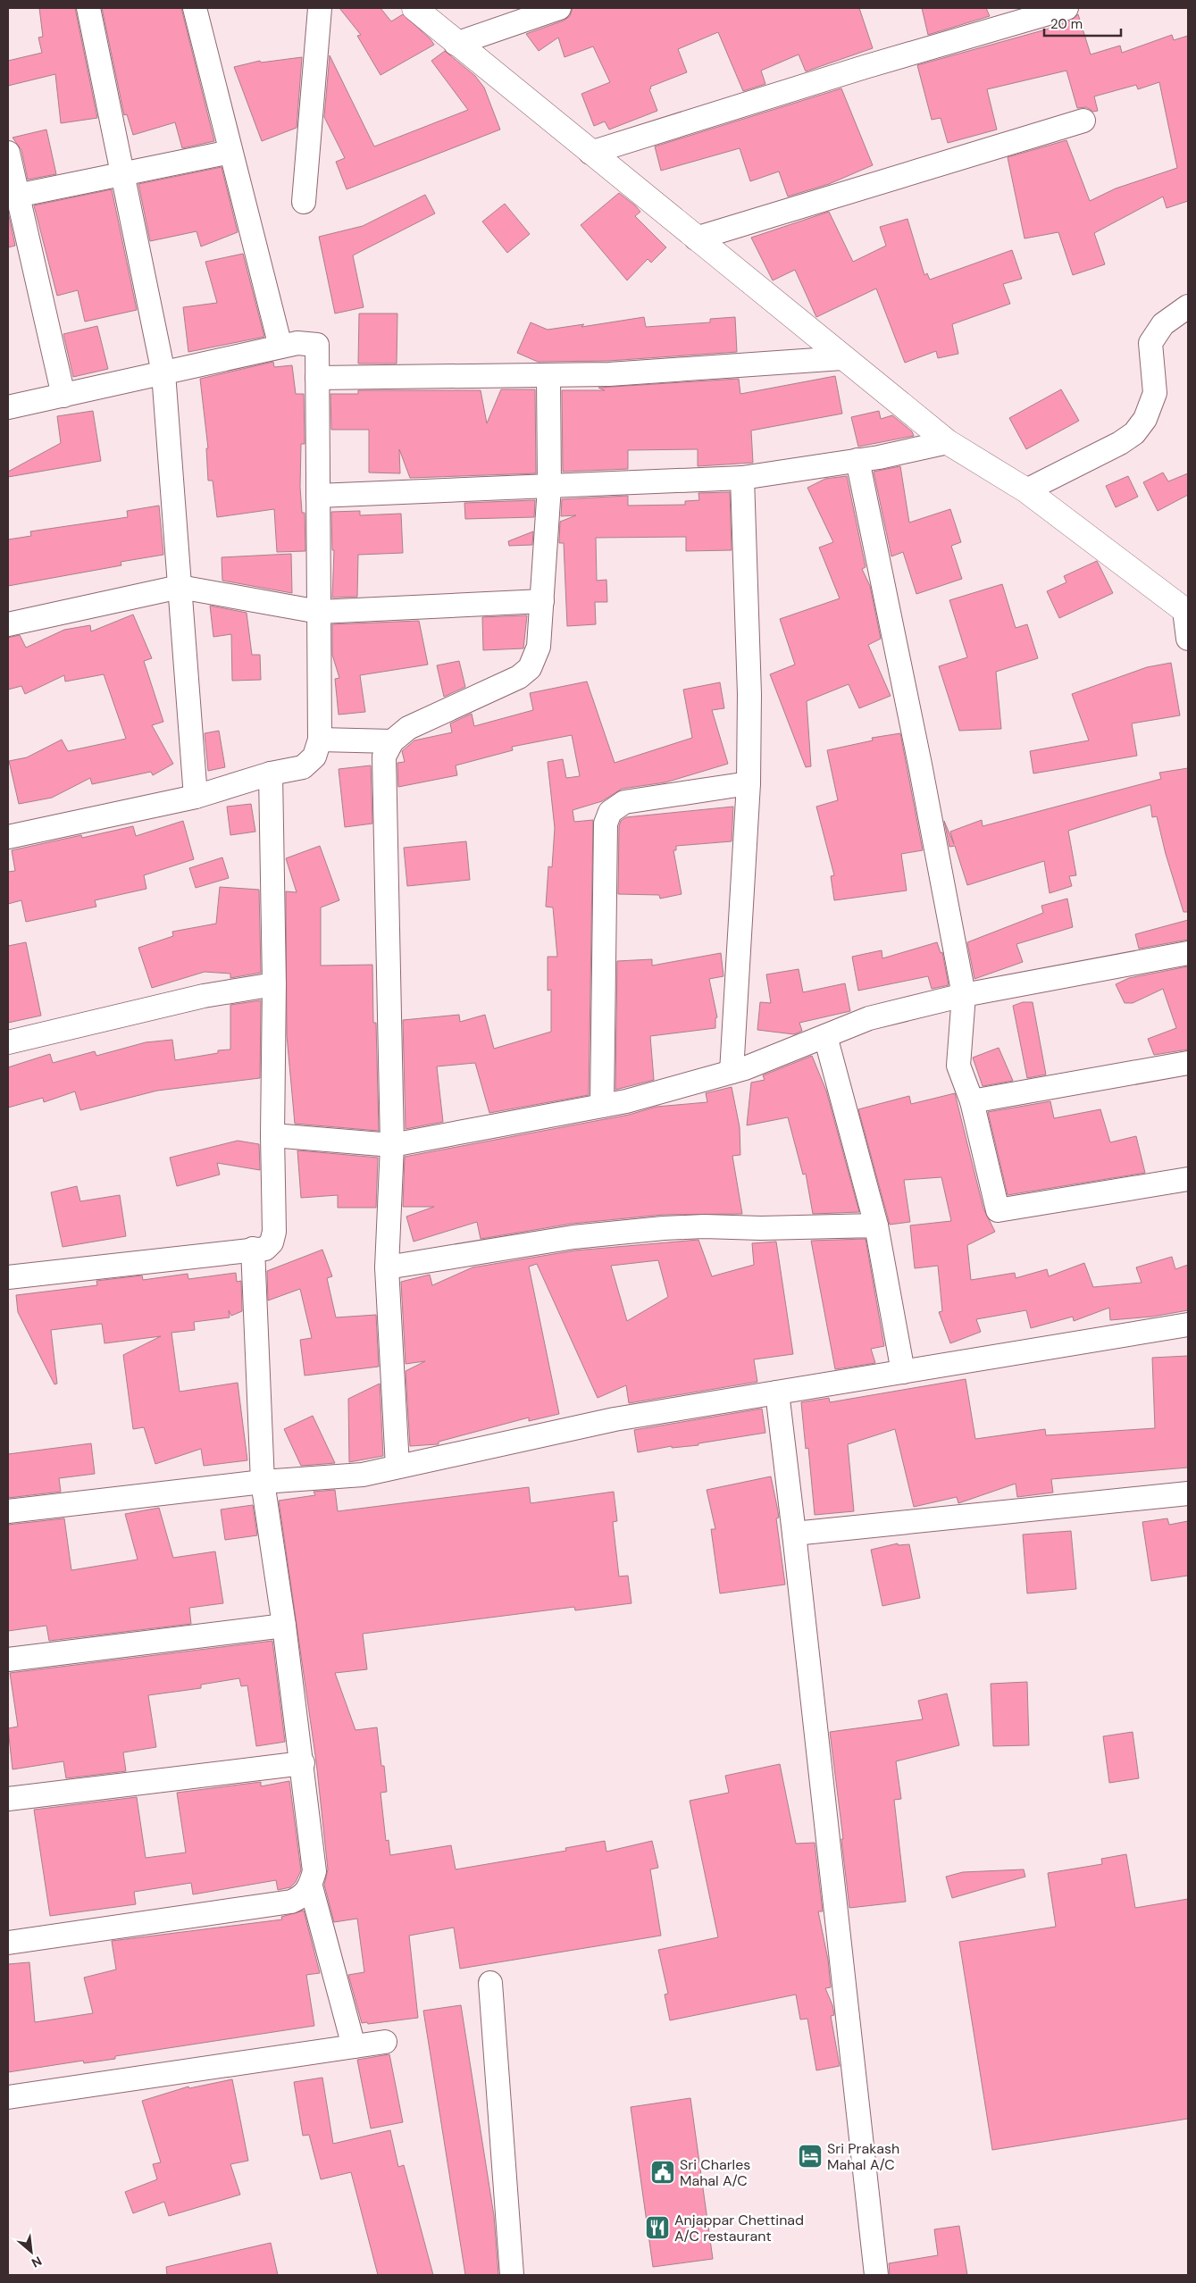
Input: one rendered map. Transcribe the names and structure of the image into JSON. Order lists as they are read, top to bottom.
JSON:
{
  "places": {
    "hotel": ["Sri Prakash Mahal A/C"],
    "public building": ["Sri Charles Mahal A/C"],
    "restaurant": ["Anjappar Chettinad A/C restaurant"]
  },
  "scale_bar": "20 m",
  "north": "bottom right"
}
